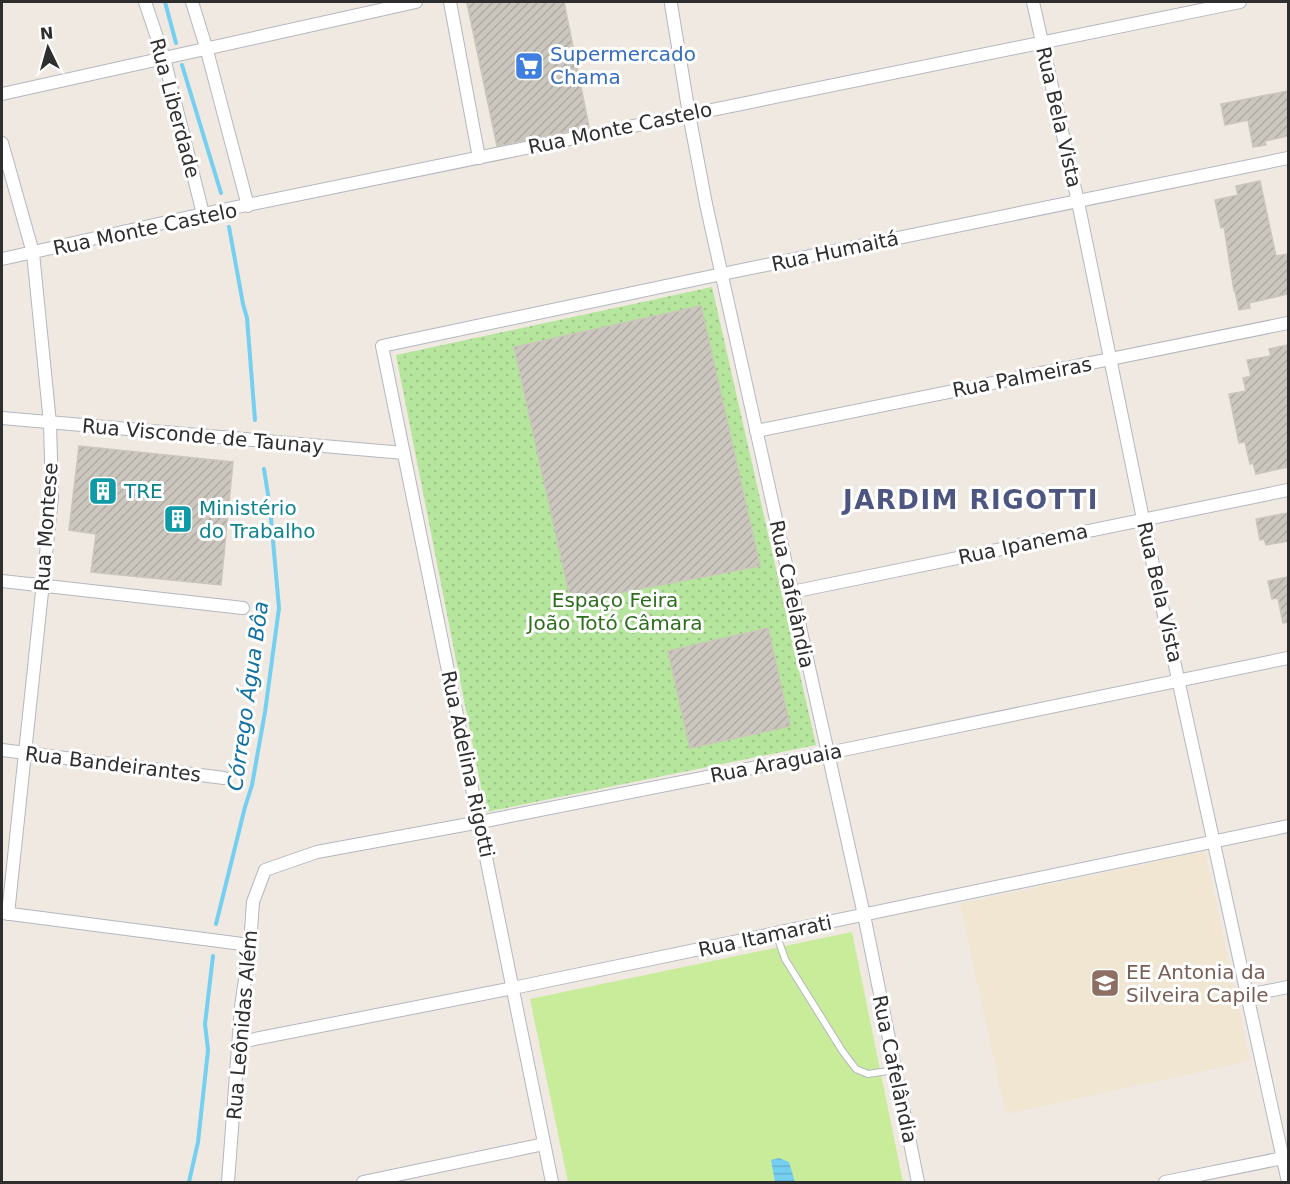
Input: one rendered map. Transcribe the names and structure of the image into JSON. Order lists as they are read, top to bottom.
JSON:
{
  "streets": {
    "street": [
      "Rua Liberdade",
      "Rua Bela Vista",
      "Rua Monte Castelo",
      "Rua Humaitá",
      "Rua Palmeiras",
      "Rua Visconde de Taunay",
      "Rua Montese",
      "Rua Ipanema",
      "Rua Cafelândia",
      "Rua Araguaia",
      "Rua Bandeirantes",
      "Rua Adelina Rigotti",
      "Rua Itamarati",
      "Rua Leônidas Além"
    ]
  },
  "crossings": [
    ["Rua Liberdade", "Rua Monte Castelo"],
    ["Rua Bela Vista", "Rua Monte Castelo"],
    ["Rua Bela Vista", "Rua Humaitá"],
    ["Rua Bela Vista", "Rua Palmeiras"],
    ["Rua Bela Vista", "Rua Ipanema"],
    ["Rua Bela Vista", "Rua Araguaia"],
    ["Rua Bela Vista", "Rua Itamarati"],
    ["Rua Monte Castelo", "Rua Montese"],
    ["Rua Monte Castelo", "Rua Cafelândia"],
    ["Rua Humaitá", "Rua Cafelândia"],
    ["Rua Humaitá", "Rua Adelina Rigotti"],
    ["Rua Palmeiras", "Rua Cafelândia"],
    ["Rua Visconde de Taunay", "Rua Montese"],
    ["Rua Visconde de Taunay", "Rua Adelina Rigotti"],
    ["Rua Montese", "Rua Bandeirantes"],
    ["Rua Ipanema", "Rua Cafelândia"],
    ["Rua Cafelândia", "Rua Araguaia"],
    ["Rua Cafelândia", "Rua Itamarati"],
    ["Rua Araguaia", "Rua Adelina Rigotti"],
    ["Rua Araguaia", "Rua Leônidas Além"],
    ["Rua Adelina Rigotti", "Rua Itamarati"],
    ["Rua Itamarati", "Rua Leônidas Além"]
  ],
  "districts": ["JARDIM RIGOTTI"],
  "water": ["Córrego Água Bôa"],
  "parks": ["Espaço Feira João Totó Câmara"],
  "places": {
    "supermarket": ["Supermercado Chama"],
    "building": ["TRE", "Ministério do Trabalho"],
    "school or university": ["EE Antonia da Silveira Capile"]
  },
  "north": "top"
}
